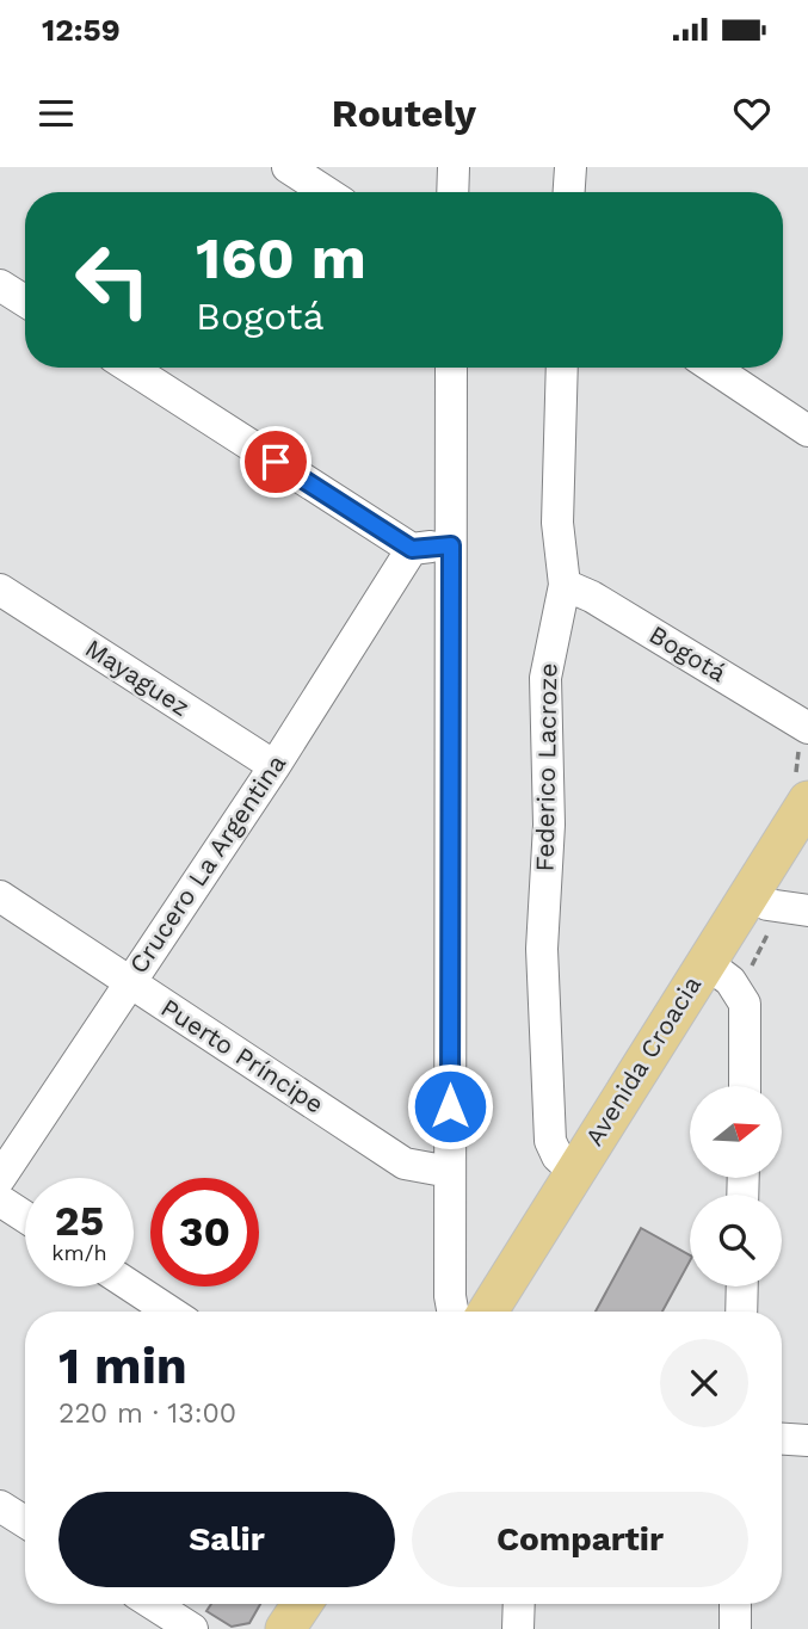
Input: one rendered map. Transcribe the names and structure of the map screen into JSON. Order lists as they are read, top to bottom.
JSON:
{
  "streets": {
    "main road": ["Avenida Croacia"],
    "street": [
      "Bogotá",
      "Mayaguez",
      "Federico Lacroze",
      "Crucero La Argentina",
      "Puerto Príncipe"
    ]
  },
  "crossings": [
    ["Bogotá", "Federico Lacroze"],
    ["Mayaguez", "Crucero La Argentina"],
    ["Federico Lacroze", "Avenida Croacia"],
    ["Crucero La Argentina", "Puerto Príncipe"]
  ],
  "north": "right",
  "page": {
    "status": "12:59",
    "header": "Routely",
    "turn": ["160 m", "Bogotá"],
    "speed": "25 km/h",
    "limit": "30",
    "heading": ["1 min", "220 m · 13:00"],
    "buttons": ["Salir", "Compartir"]
  }
}
